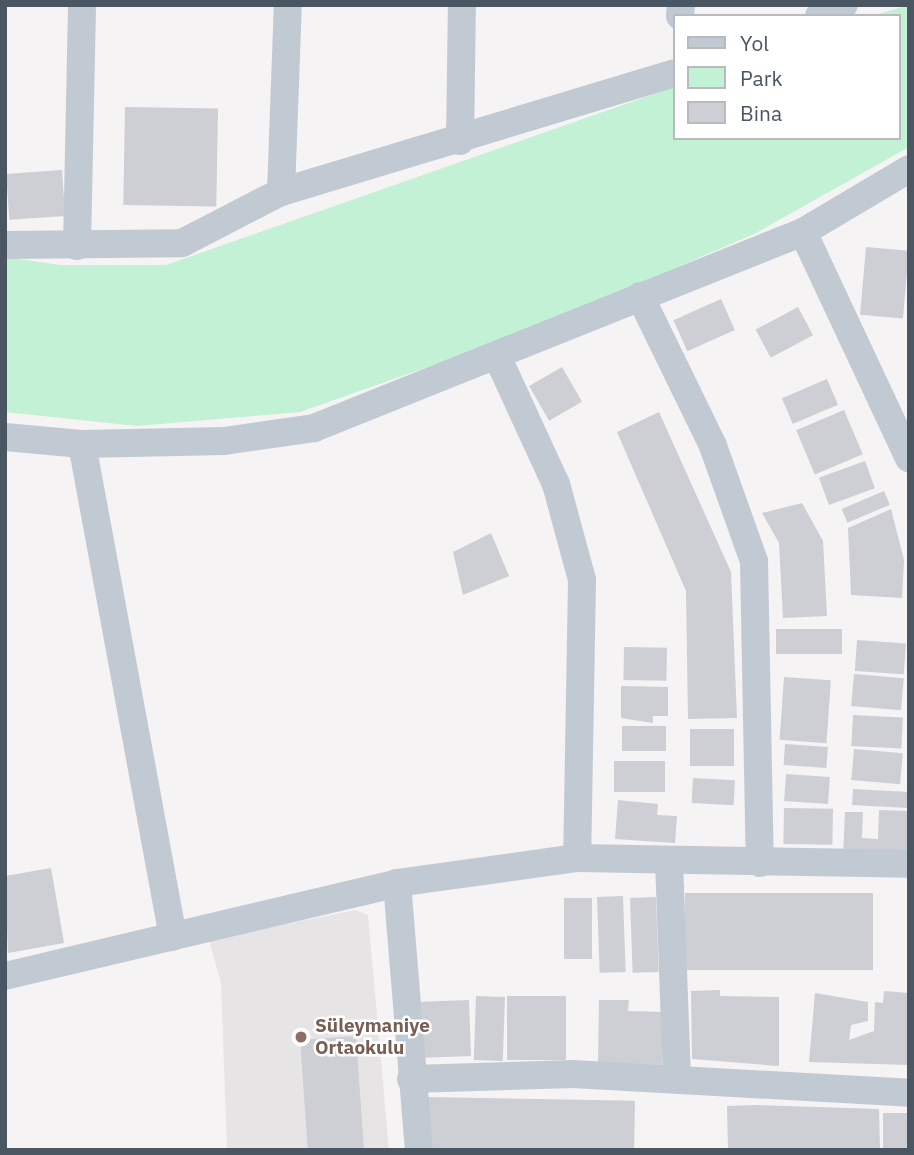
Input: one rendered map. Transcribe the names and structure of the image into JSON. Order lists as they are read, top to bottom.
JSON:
{
  "places": ["Süleymaniye Ortaokulu"],
  "legend": ["Yol", "Park", "Bina"]
}
